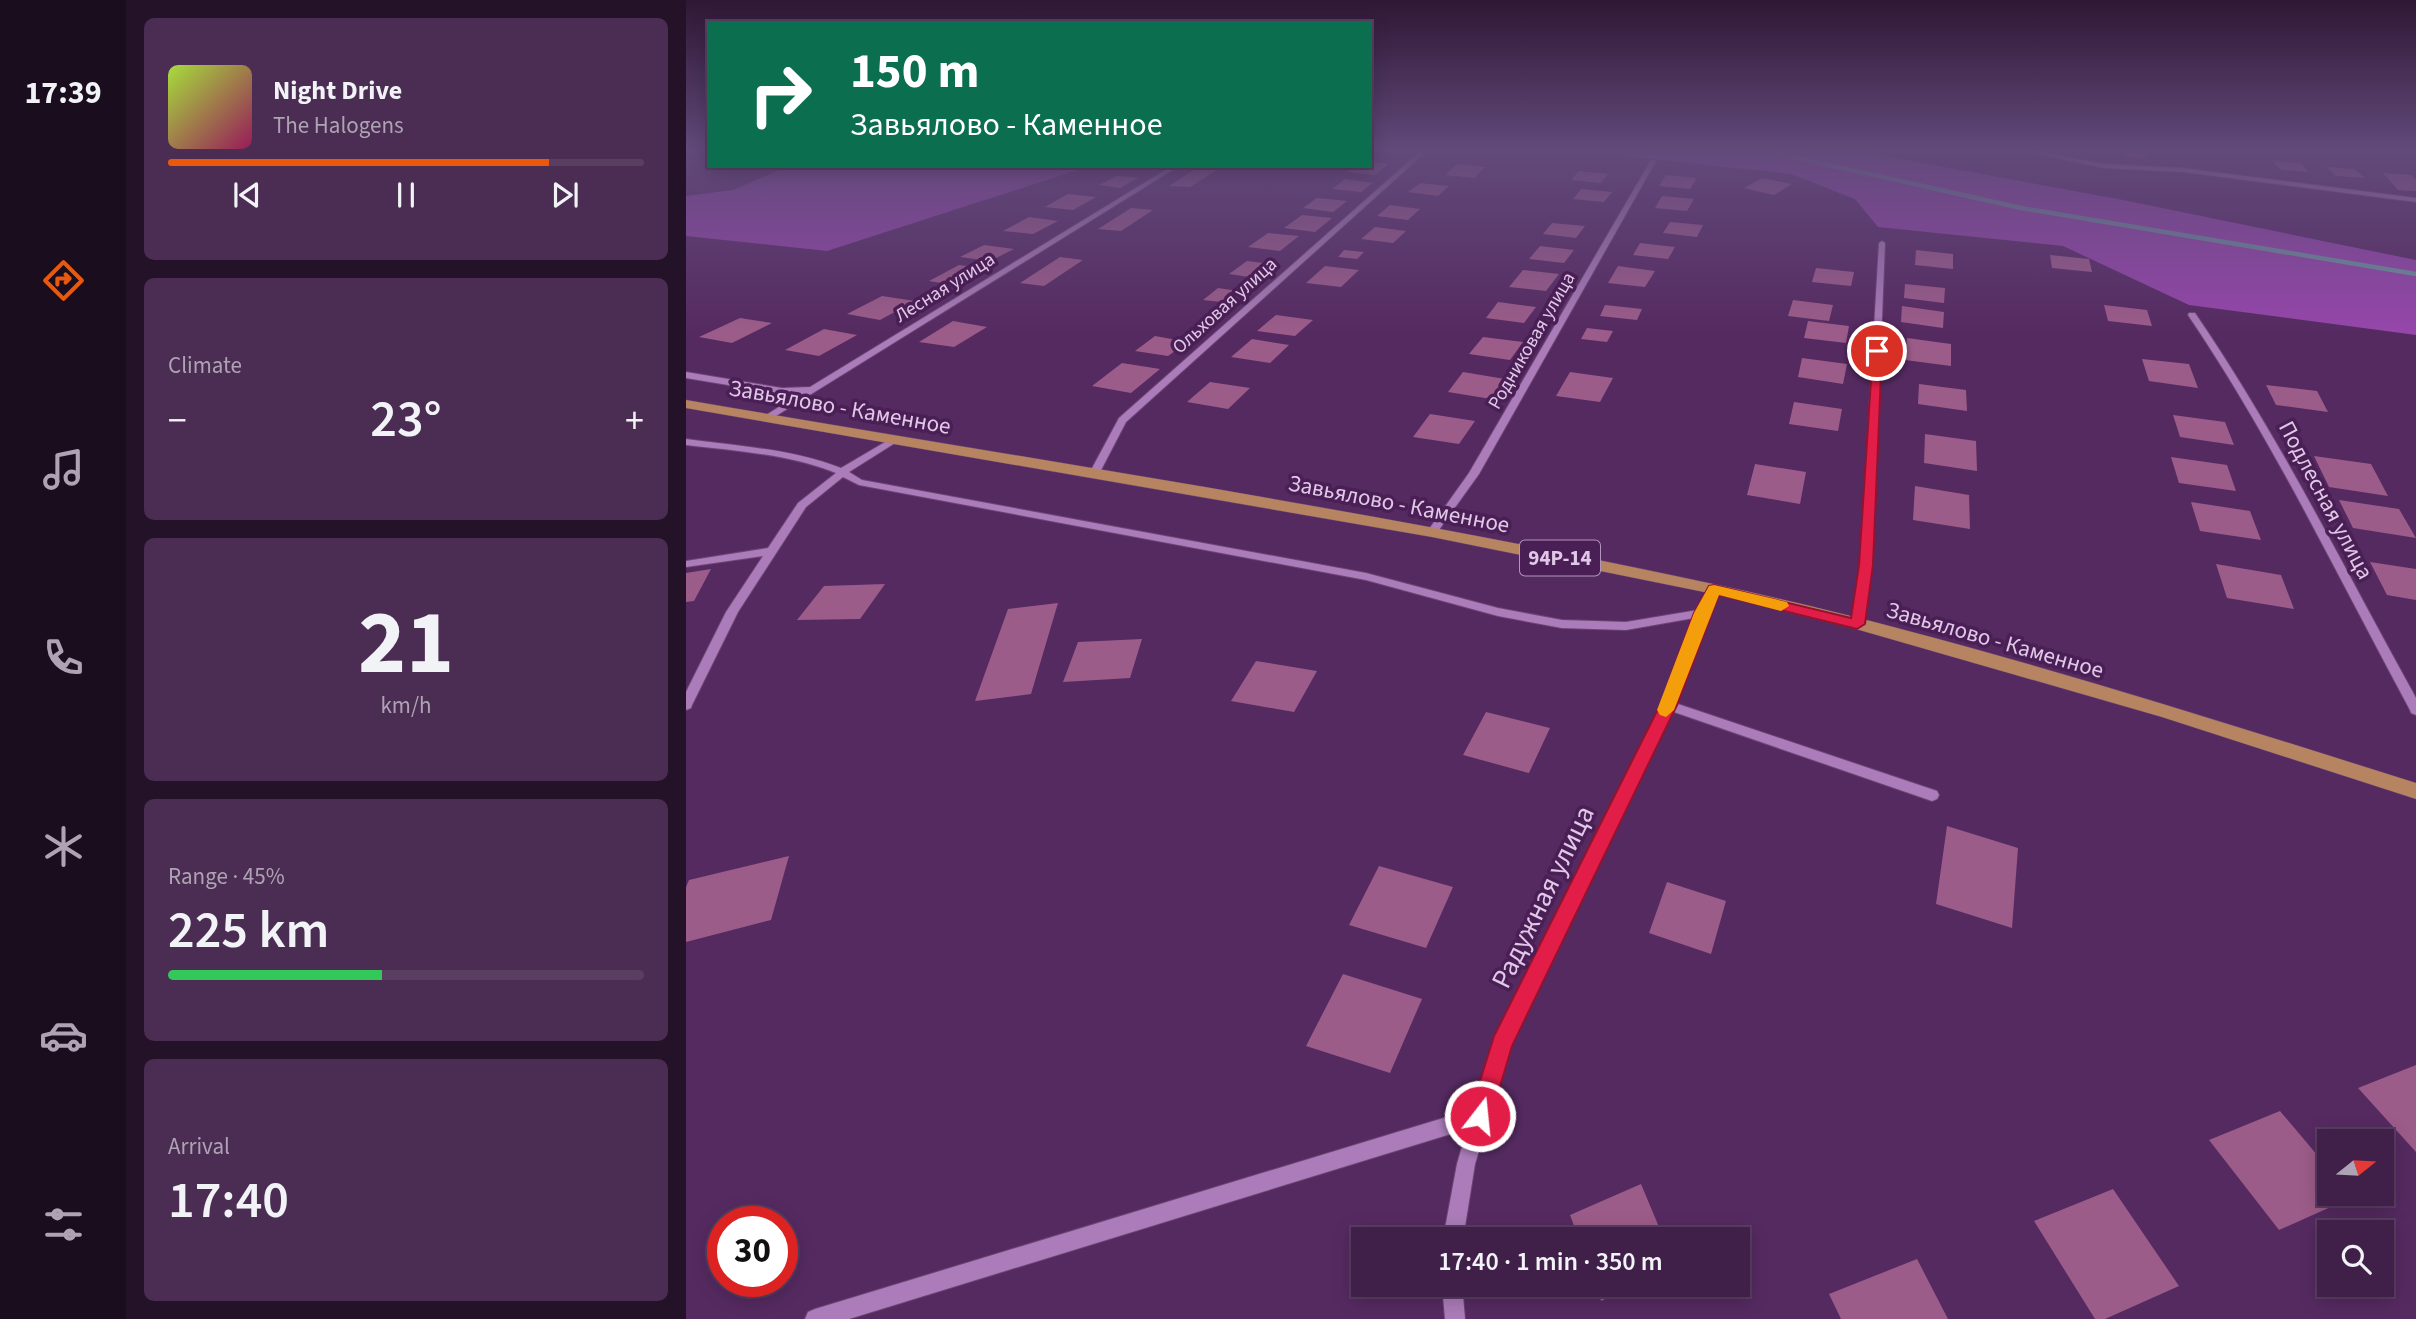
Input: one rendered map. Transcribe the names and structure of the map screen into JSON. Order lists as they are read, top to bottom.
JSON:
{
  "streets": {
    "main road": ["Завьялово - Каменное", "94Р-14"],
    "street": [
      "Лесная улица",
      "Ольховая улица",
      "Родниковая улица",
      "Подлесная улица",
      "Радужная улица"
    ]
  },
  "crossings": [
    ["Лесная улица", "Завьялово - Каменное"],
    ["Ольховая улица", "Завьялово - Каменное"],
    ["Родниковая улица", "Завьялово - Каменное"],
    ["Завьялово - Каменное", "Радужная улица"]
  ],
  "north": "right",
  "page": {
    "tabs": "17:39",
    "turn": ["150 m", "Завьялово - Каменное"],
    "song": ["Night Drive", "The Halogens"],
    "tile": [
      "Climate",
      ["21", "km/h"],
      ["Range · 45%", "225 km"],
      ["Arrival", "17:40"]
    ],
    "heat": ["−", "23°", "+"],
    "limit": "30",
    "trip": "17:40 · 1 min · 350 m"
  }
}
